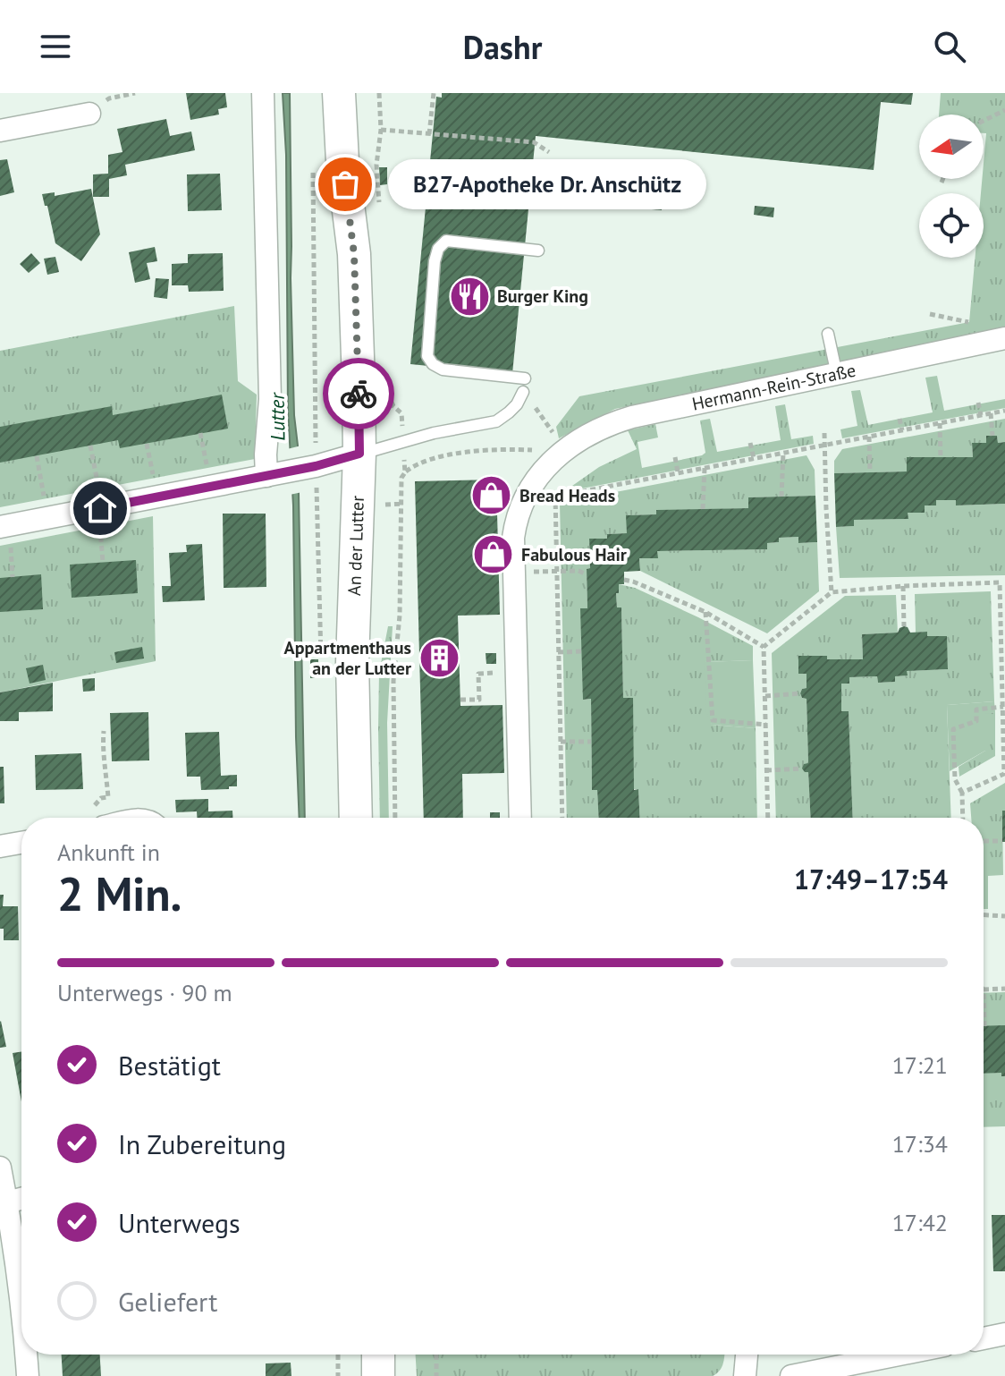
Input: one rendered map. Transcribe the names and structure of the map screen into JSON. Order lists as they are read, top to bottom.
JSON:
{
  "streets": {
    "main road": ["An der Lutter"],
    "street": ["Hermann-Rein-Straße"]
  },
  "water": ["Lutter"],
  "places": {
    "other": ["B27-Apotheke Dr. Anschütz"],
    "restaurant": ["Burger King"],
    "shop": ["Bread Heads", "Fabulous Hair"],
    "building": ["Appartmenthaus an der Lutter"]
  },
  "north": "left",
  "page": {
    "header": "Dashr",
    "bubble": "B27-Apotheke Dr. Anschütz",
    "heading": ["2 Min.", "Ankunft in", "17:49–17:54"],
    "bar": "Unterwegs · 90 m",
    "list": [
      ["Bestätigt", "17:21"],
      ["In Zubereitung", "17:34"],
      ["Unterwegs", "17:42"],
      "Geliefert"
    ]
  }
}
